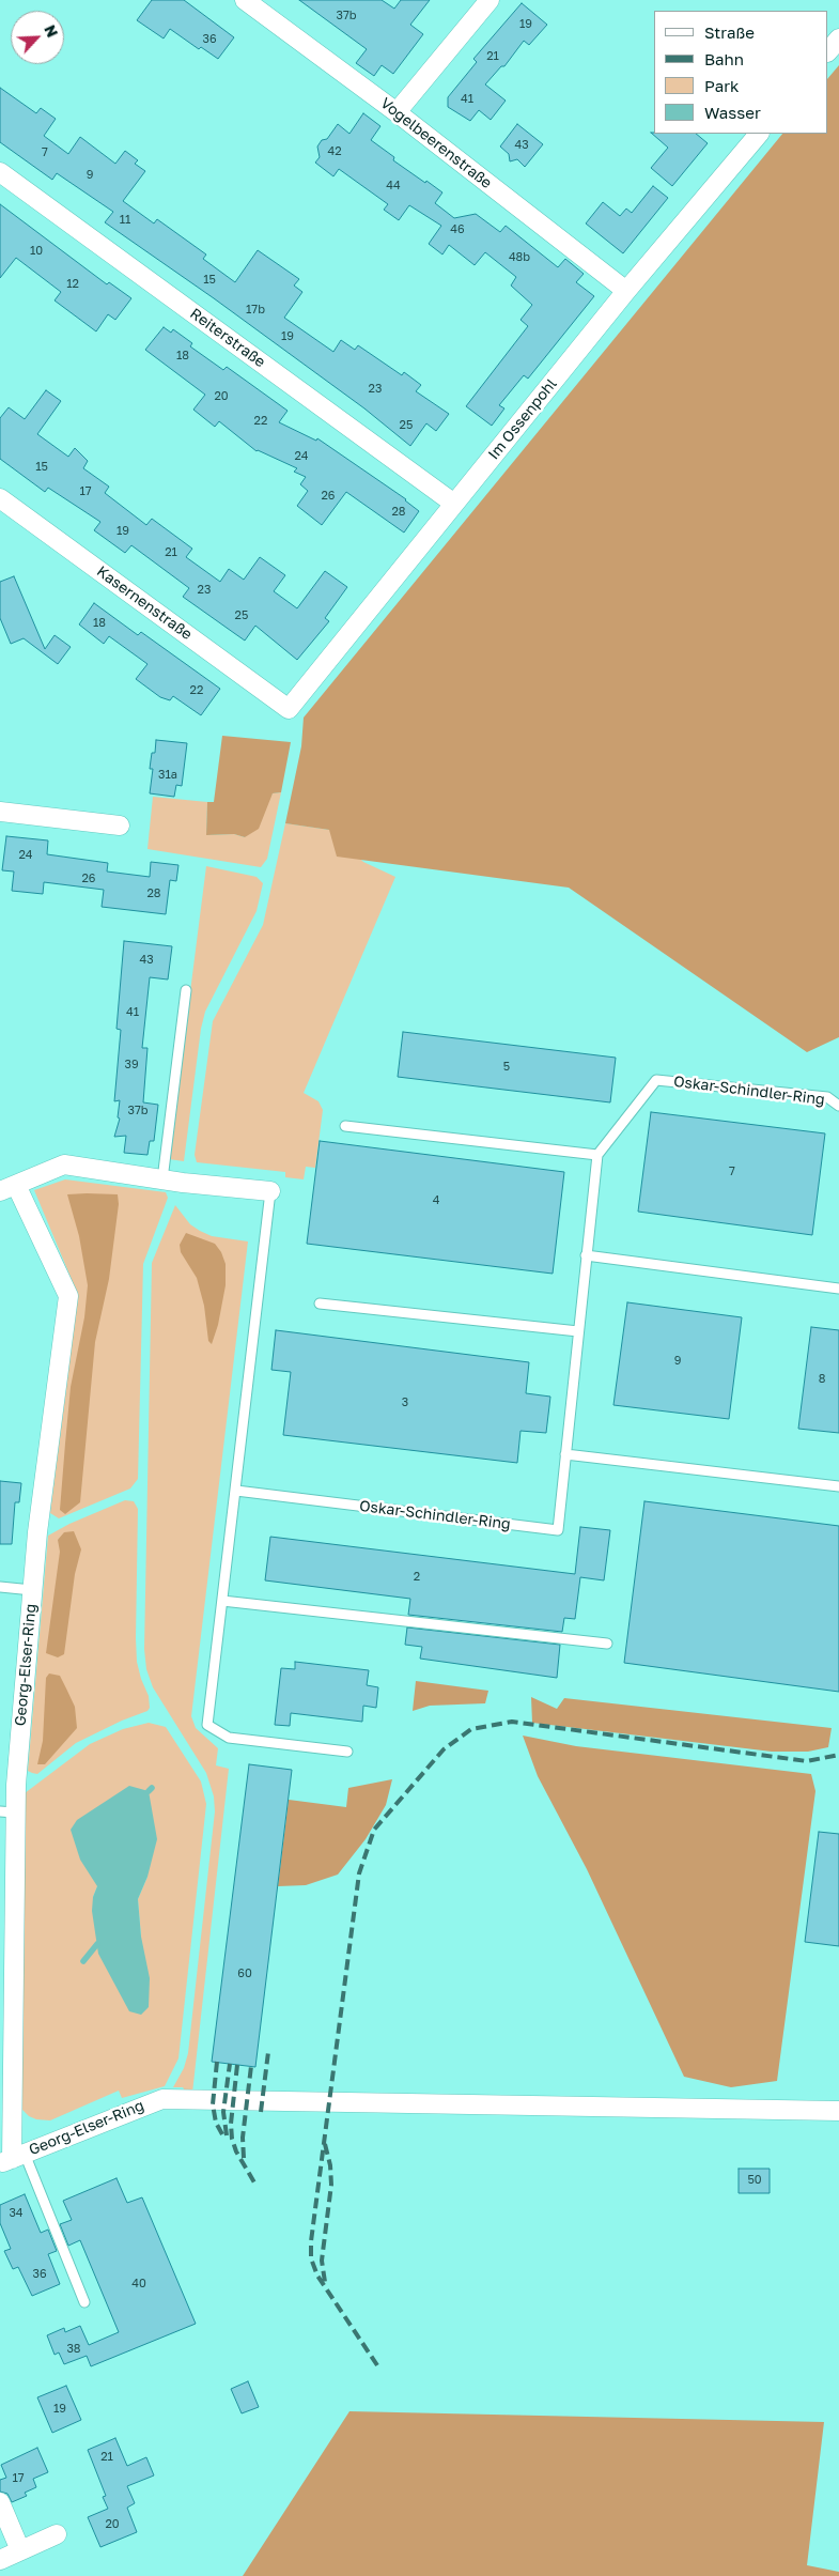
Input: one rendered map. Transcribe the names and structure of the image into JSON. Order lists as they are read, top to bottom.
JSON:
{
  "streets": {
    "street": [
      "Vogelbeerenstraße",
      "Reiterstraße",
      "Im Ossenpohl",
      "Kasernenstraße",
      "Georg-Elser-Ring"
    ],
    "lane": ["Oskar-Schindler-Ring"]
  },
  "crossings": [
    ["Vogelbeerenstraße", "Im Ossenpohl"],
    ["Reiterstraße", "Im Ossenpohl"],
    ["Im Ossenpohl", "Kasernenstraße"]
  ],
  "house_numbers": [
    "37b",
    "19",
    "36",
    "21",
    "41",
    "43",
    "42",
    "7",
    "9",
    "44",
    "11",
    "46",
    "10",
    "48b",
    "15",
    "12",
    "17b",
    "19",
    "18",
    "23",
    "20",
    "22",
    "25",
    "24",
    "15",
    "17",
    "26",
    "28",
    "19",
    "21",
    "23",
    "25",
    "18",
    "22",
    "31a",
    "24",
    "26",
    "28",
    "43",
    "41",
    "39",
    "5",
    "37b",
    "7",
    "4",
    "9",
    "8",
    "3",
    "2",
    "60",
    "50",
    "34",
    "36",
    "40",
    "38",
    "19",
    "21",
    "17",
    "20"
  ],
  "legend": [
    "Straße",
    "Bahn",
    "Park",
    "Wasser"
  ],
  "north": "top right"
}
